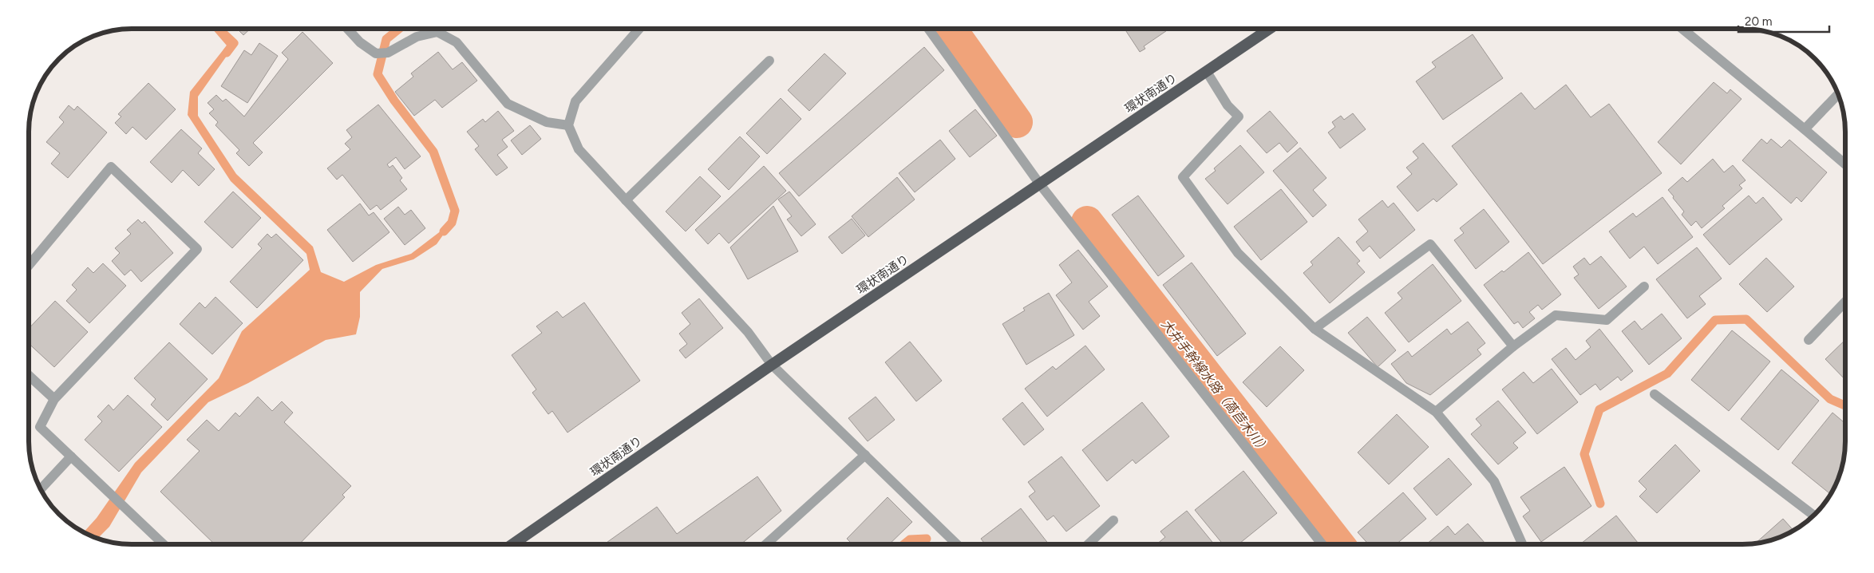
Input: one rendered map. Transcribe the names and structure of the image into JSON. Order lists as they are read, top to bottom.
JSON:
{
  "streets": {
    "highway": ["環状南通り"]
  },
  "water": ["大井手幹線水路（萵苣木川）"],
  "scale_bar": "20 m"
}
